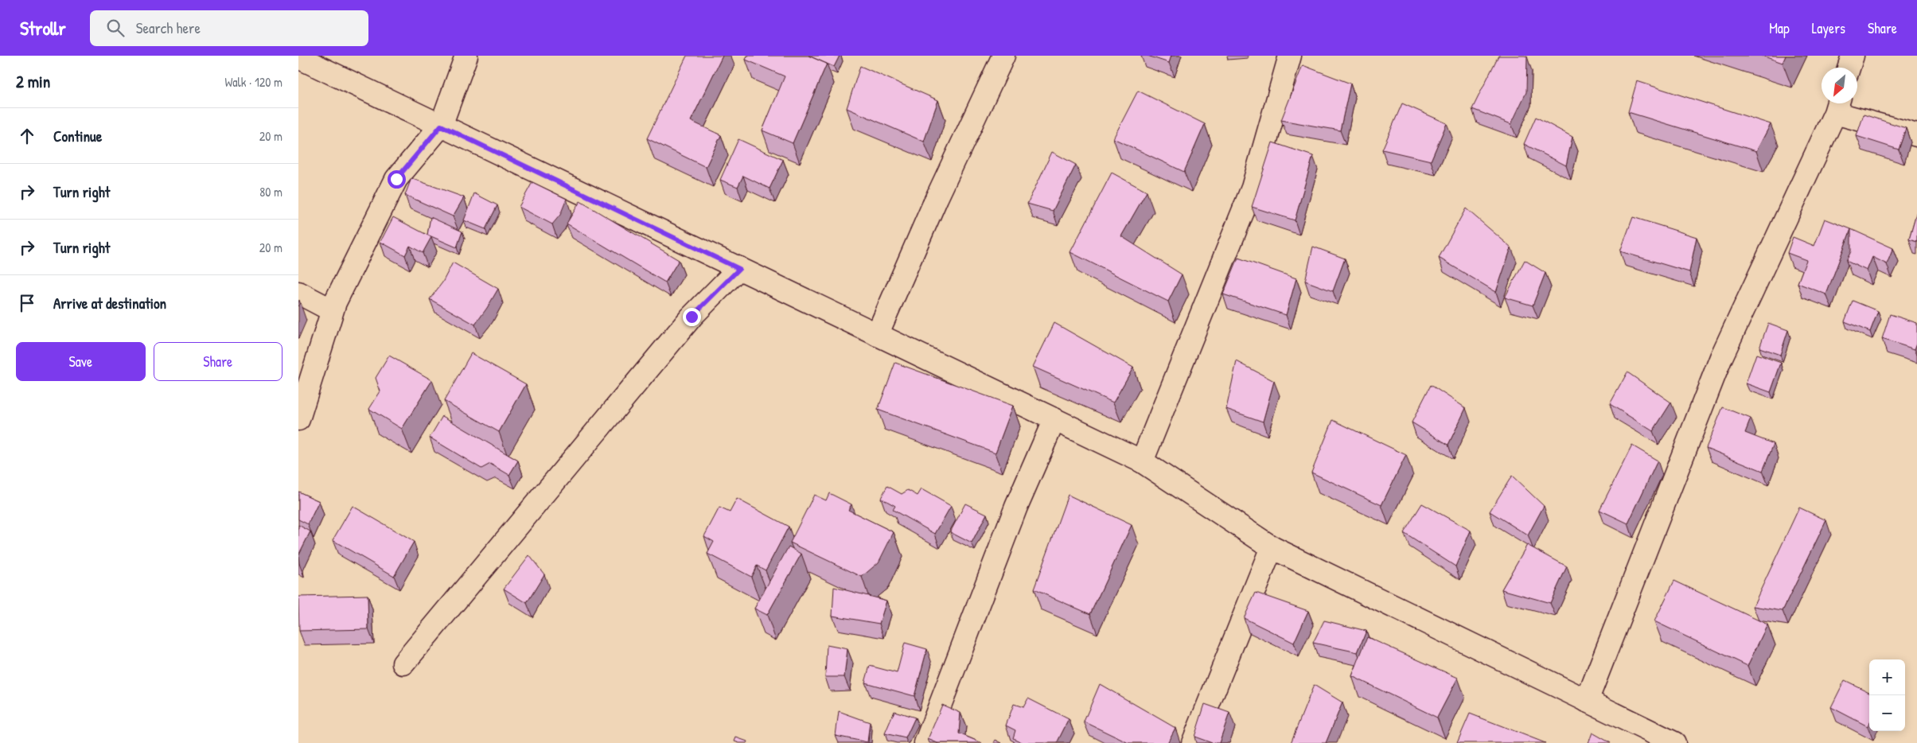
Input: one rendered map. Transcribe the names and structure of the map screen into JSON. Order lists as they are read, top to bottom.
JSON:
{
  "north": "bottom left",
  "page": {
    "header": "Strollr",
    "search": "Search here",
    "nav": ["Map", "Layers", "Share"],
    "heading": ["2 min", "Walk · 120 m"],
    "list": [
      ["Continue", "20 m"],
      ["Turn right", "80 m"],
      ["Turn right", "20 m"],
      "Arrive at destination"
    ],
    "buttons": ["Save", "Share"],
    "map_buttons": ["+", "−"]
  }
}
